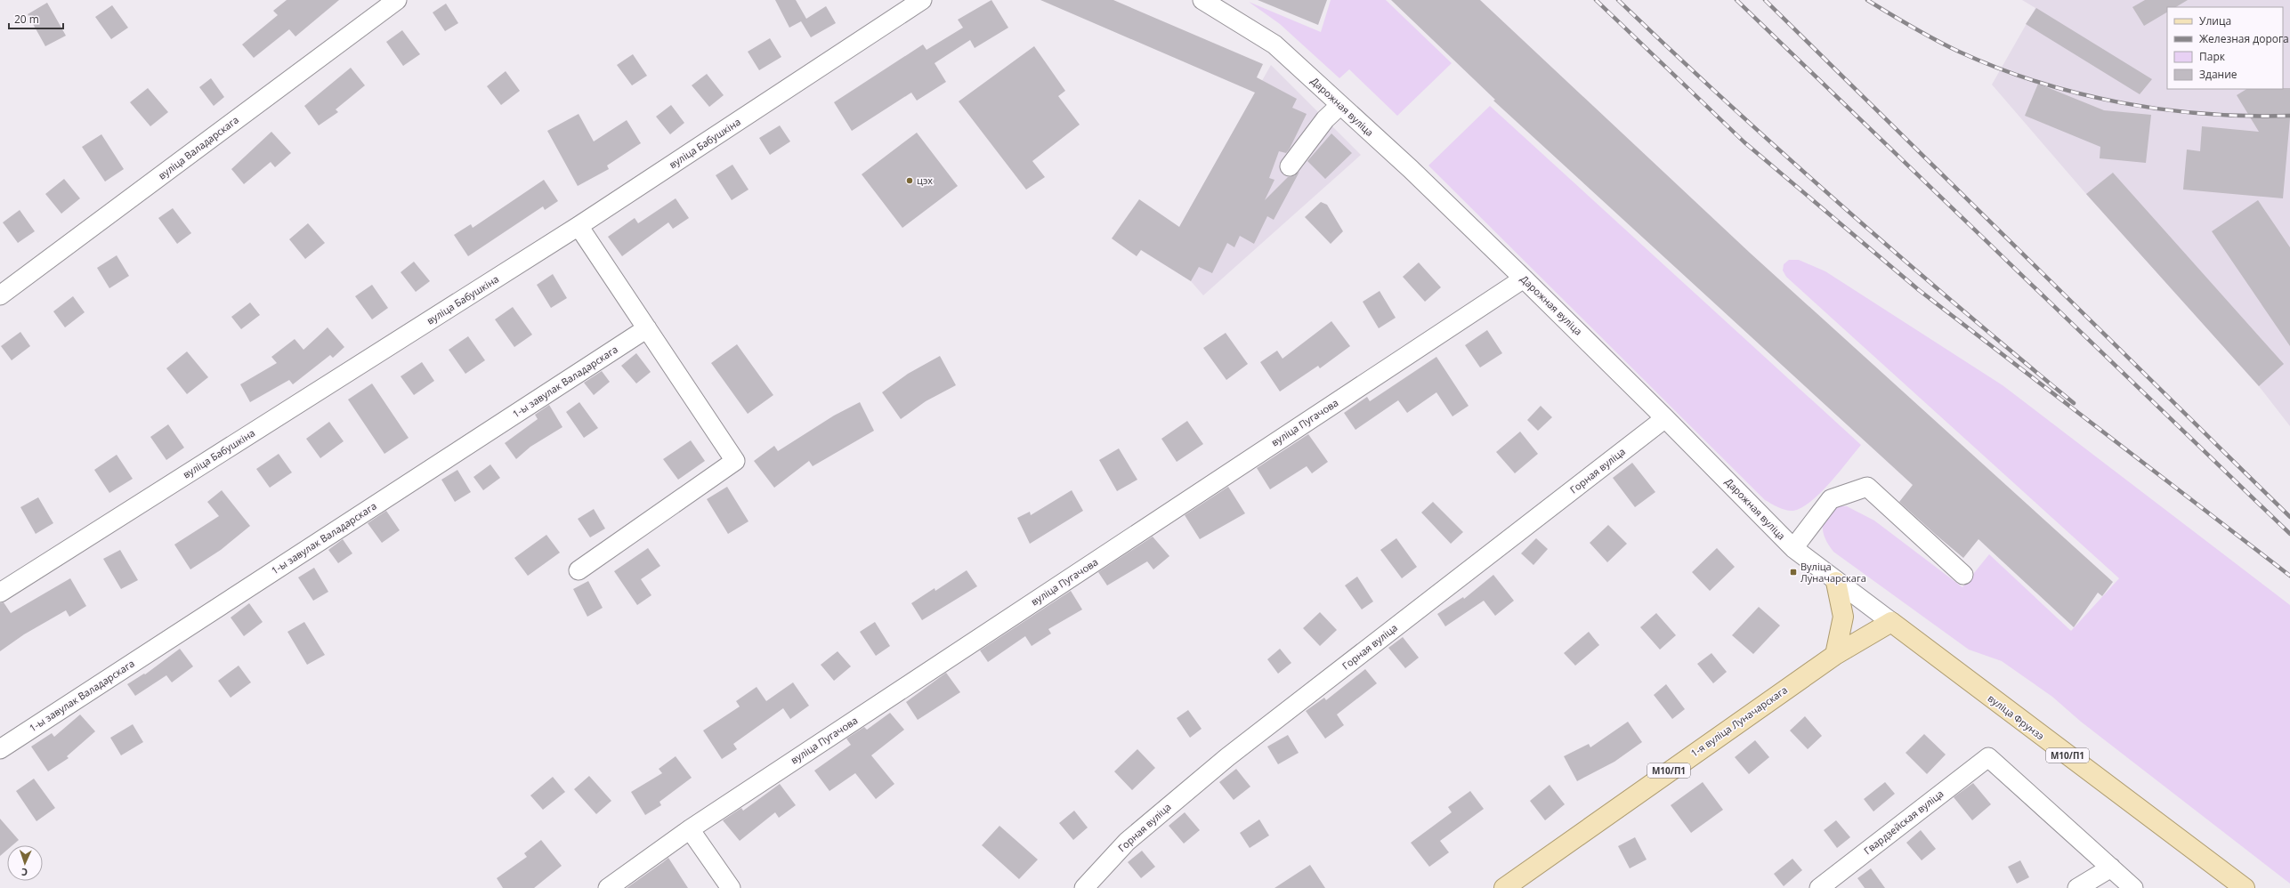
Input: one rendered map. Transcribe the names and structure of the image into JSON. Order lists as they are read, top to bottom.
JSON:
{
  "streets": {
    "main road": ["вуліца Фрунзэ", "1-я вуліца Луначарскага", "М10/П1"],
    "street": [
      "Дарожная вуліца",
      "вуліца Бабушкіна",
      "вуліца Валадарскага",
      "1-ы завулак Валадарскага",
      "вуліца Пугачова",
      "Горная вуліца",
      "Гвардзейская вуліца"
    ]
  },
  "crossings": [
    ["Дарожная вуліца", "вуліца Пугачова"],
    ["Дарожная вуліца", "Горная вуліца"],
    ["Дарожная вуліца", "вуліца Фрунзэ"],
    ["Дарожная вуліца", "1-я вуліца Луначарскага"],
    ["вуліца Фрунзэ", "1-я вуліца Луначарскага"]
  ],
  "places": {
    "other": ["цэх"],
    "transit": ["Вуліца Луначарскага"]
  },
  "legend": [
    "Улица",
    "Железная дорога",
    "Парк",
    "Здание"
  ],
  "scale_bar": "20 m",
  "north": "bottom"
}
